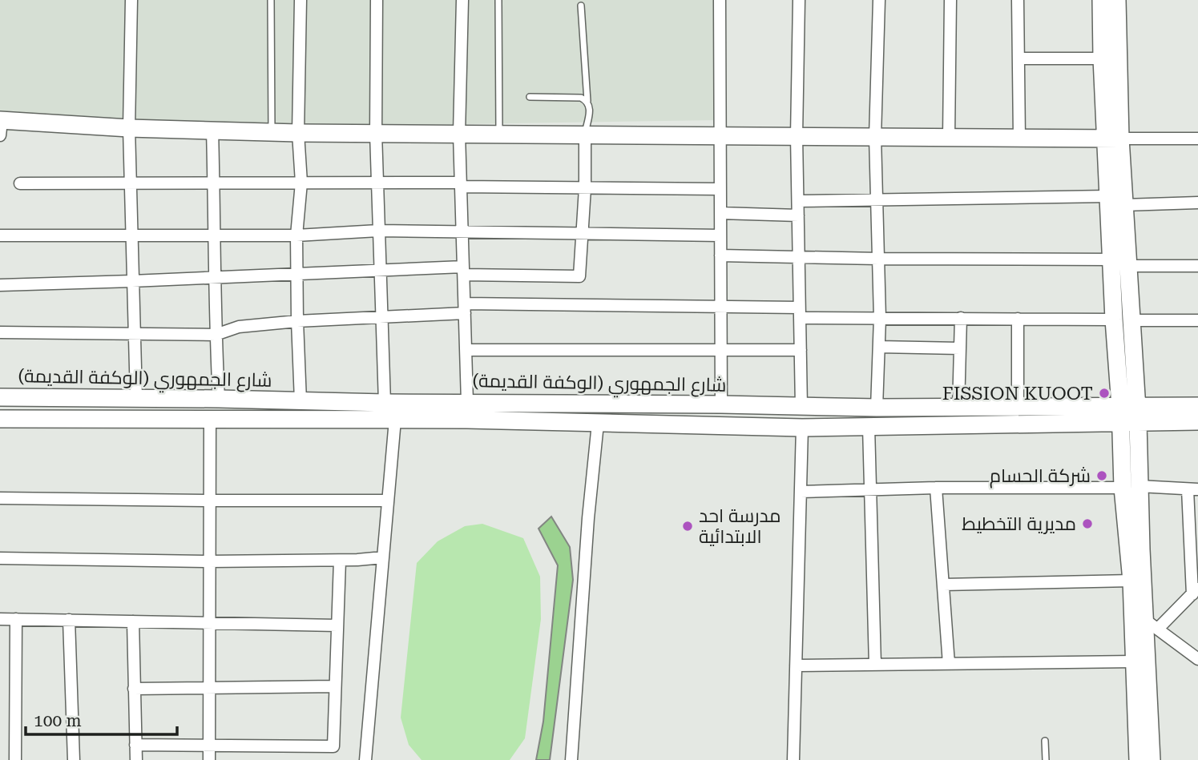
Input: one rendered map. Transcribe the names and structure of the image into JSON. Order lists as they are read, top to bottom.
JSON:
{
  "streets": {
    "main road": ["شارع الجمهوري (الوكفة القديمة)"]
  },
  "places": [
    "FISSION KUOOT",
    "شركة الحسام",
    "مديرية التخطيط",
    "مدرسة احد الابتدائية"
  ],
  "scale_bar": "100 m"
}
